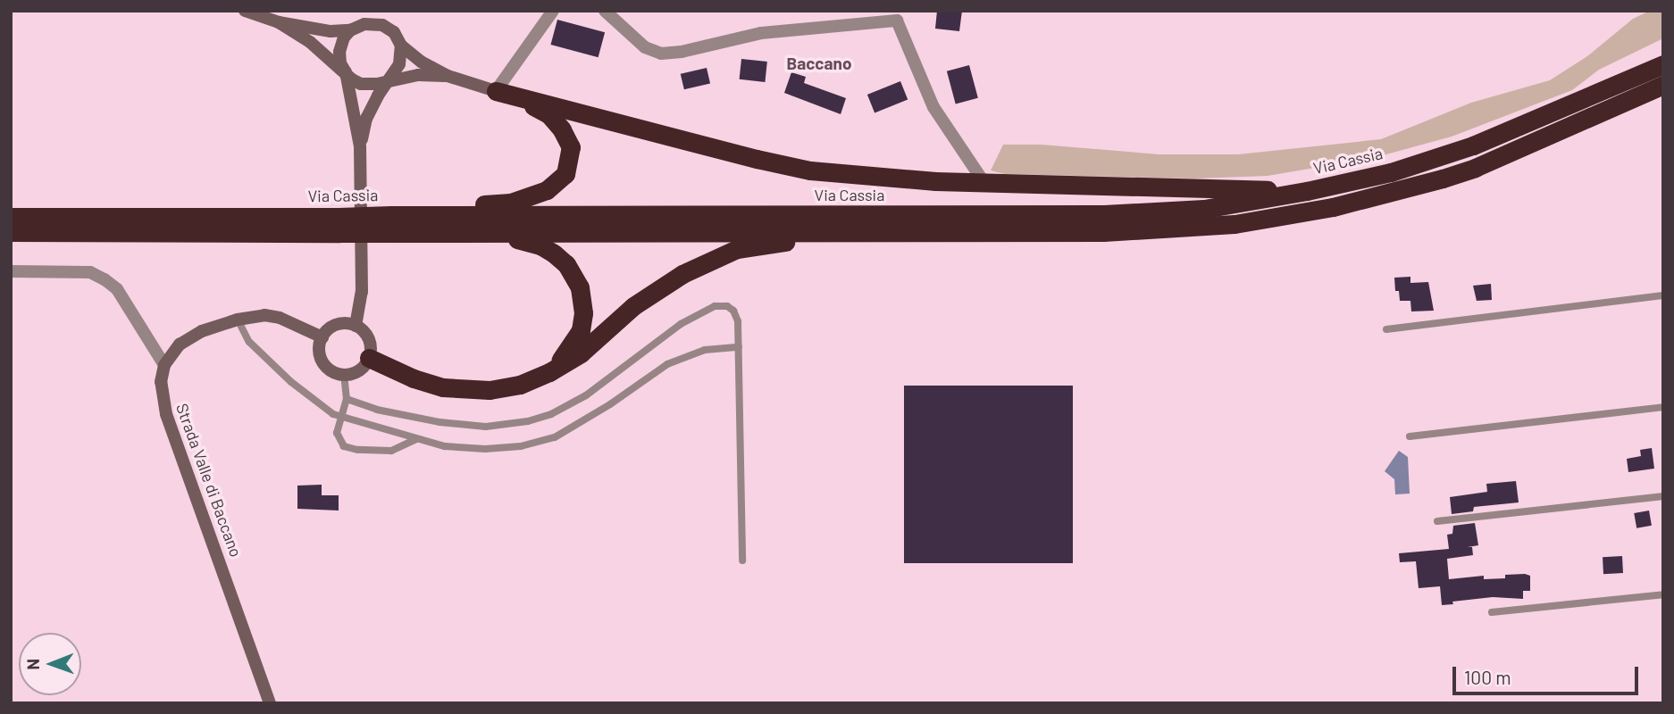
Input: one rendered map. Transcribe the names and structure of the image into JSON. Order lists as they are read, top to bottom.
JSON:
{
  "streets": {
    "highway": ["Via Cassia"],
    "main road": ["Strada Valle di Baccano"]
  },
  "districts": ["Baccano"],
  "scale_bar": "100 m",
  "north": "left"
}
